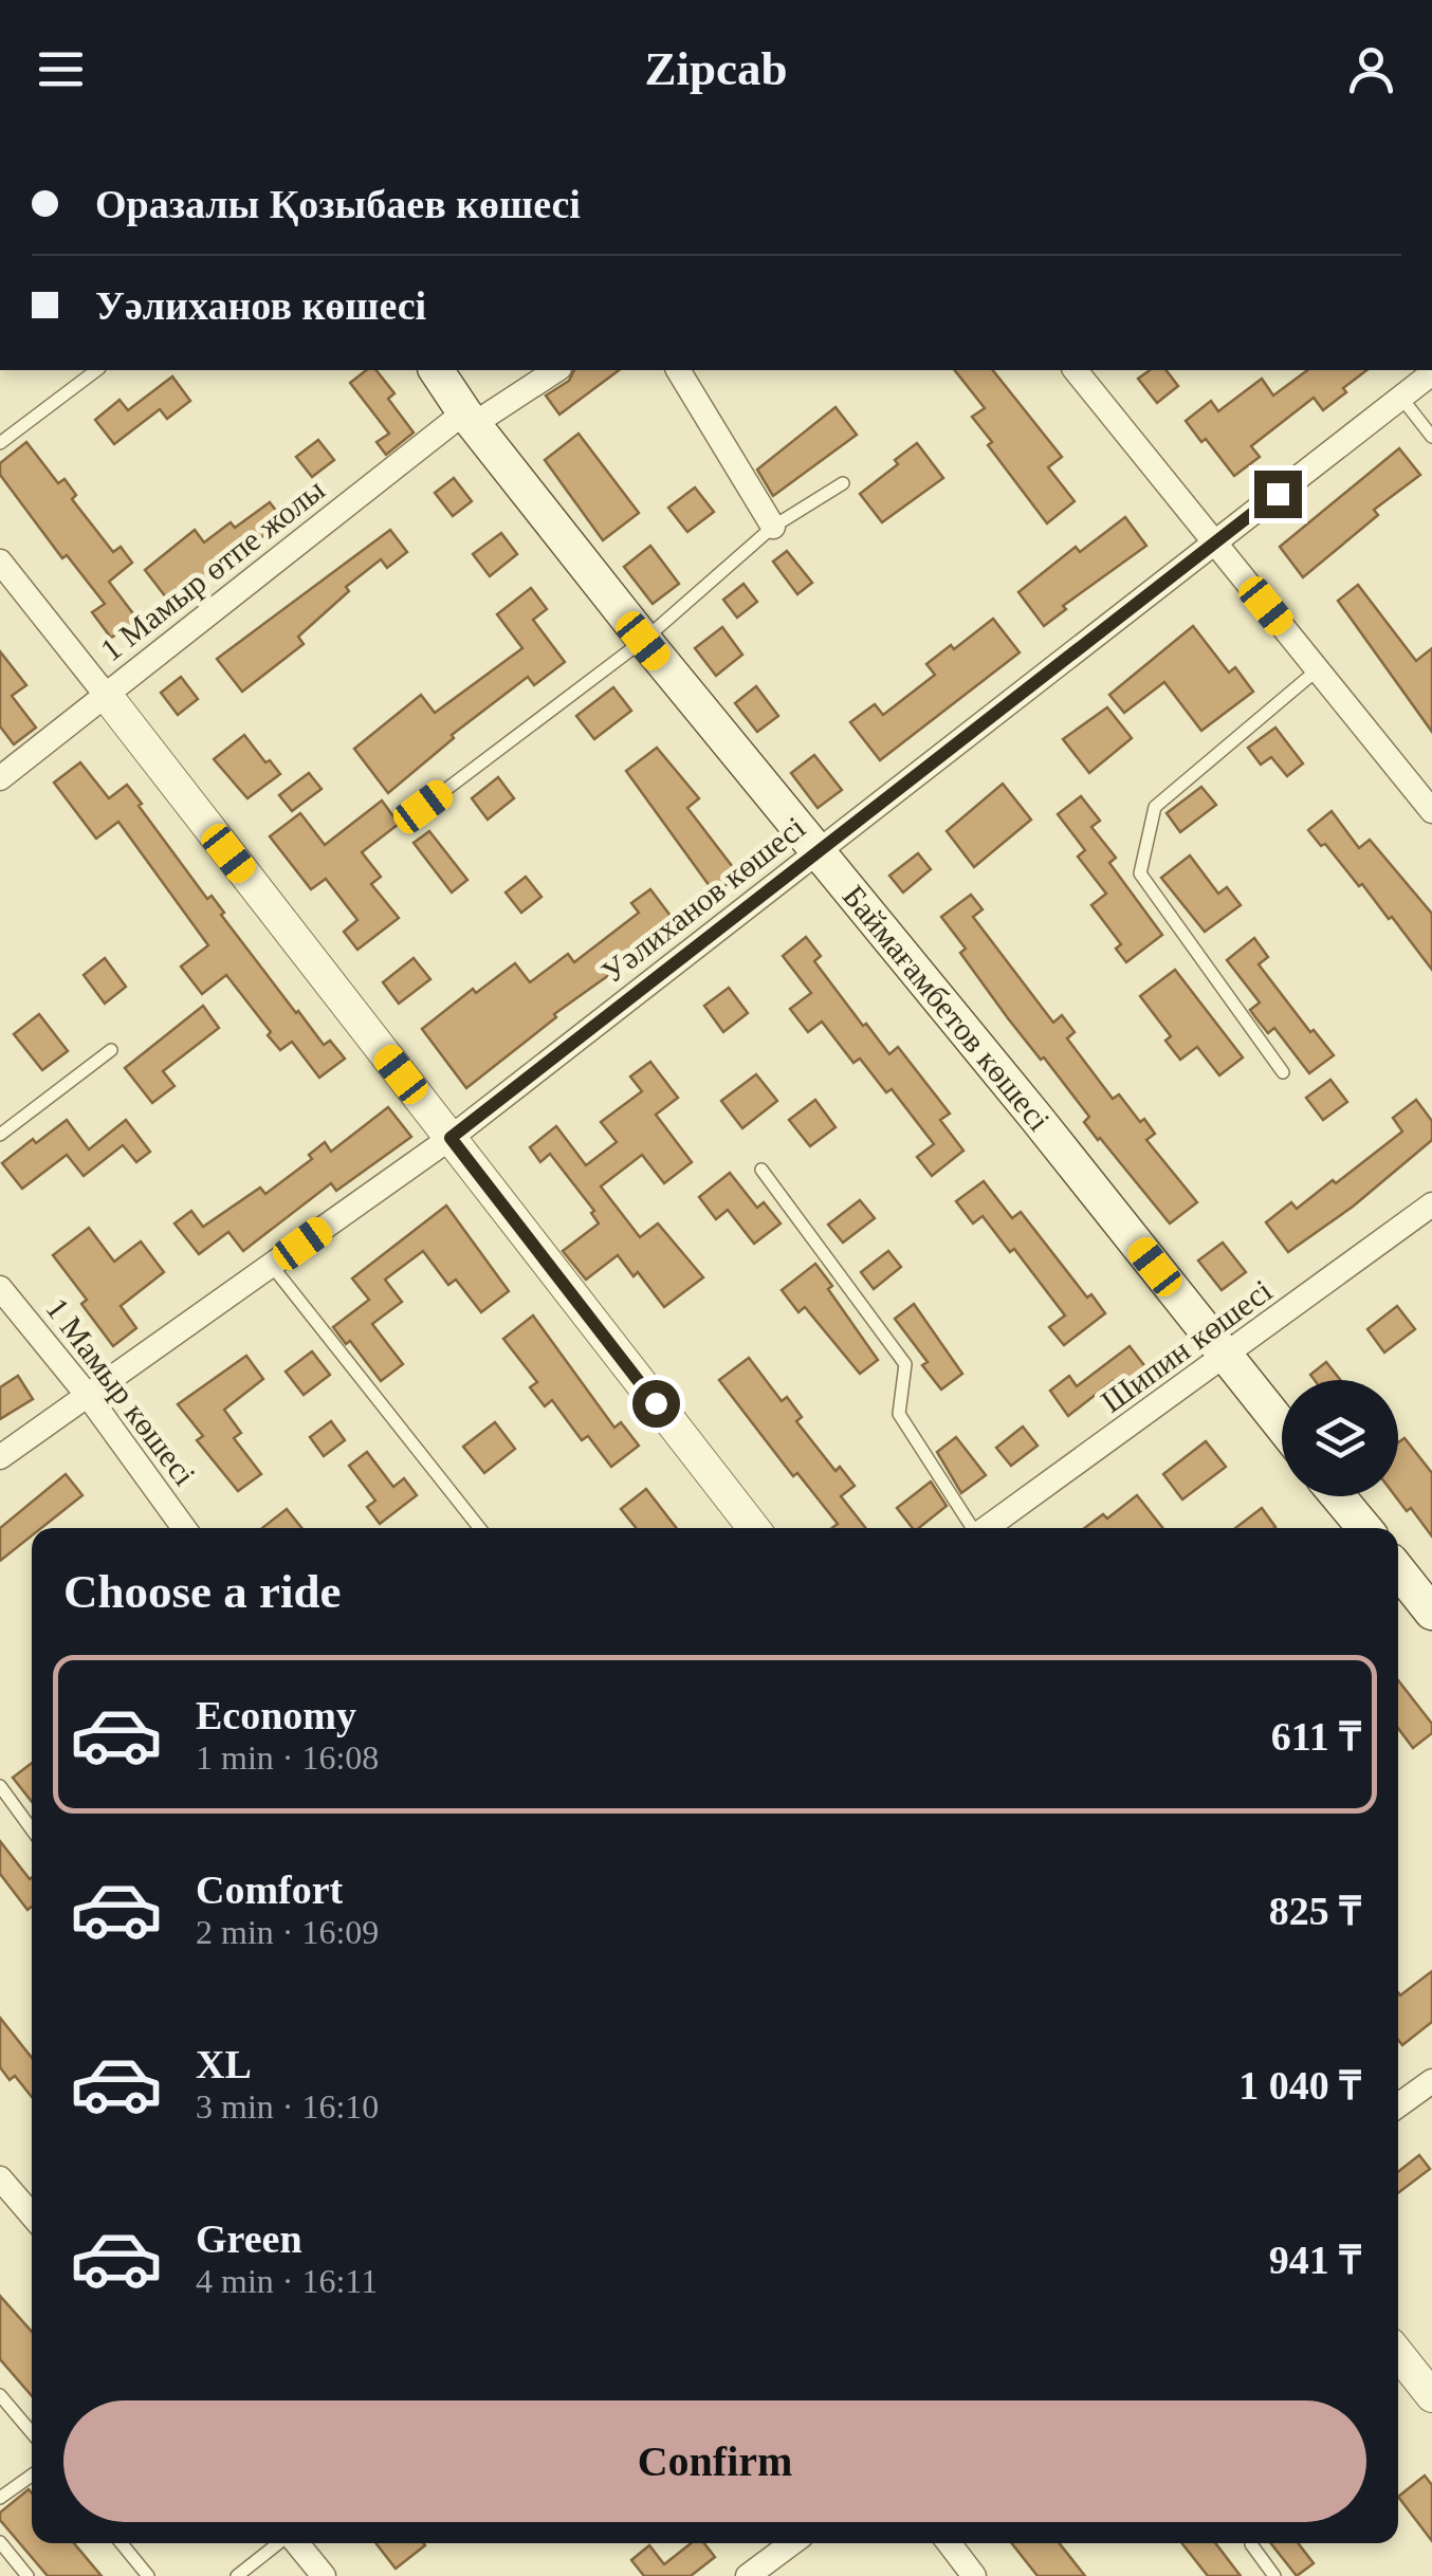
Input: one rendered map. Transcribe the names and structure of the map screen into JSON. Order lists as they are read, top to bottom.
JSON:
{
  "streets": {
    "main road": ["Баймағамбетов көшесі"],
    "street": [
      "1 Мамыр өтпе жолы",
      "Уәлиханов көшесі",
      "Шипин көшесі",
      "1 Мамыр көшесі"
    ]
  },
  "crossings": [
    ["1 Мамыр өтпе жолы", "Баймағамбетов көшесі"],
    ["Уәлиханов көшесі", "Баймағамбетов көшесі"],
    ["Уәлиханов көшесі", "1 Мамыр көшесі"],
    ["Баймағамбетов көшесі", "Шипин көшесі"]
  ],
  "page": {
    "header": "Zipcab",
    "banner": ["Оразалы Қозыбаев көшесі", "Уәлиханов көшесі"],
    "heading": "Choose a ride",
    "list": [
      {
        "name": "Economy",
        "note": "1 min · 16:08",
        "value": "611 ₸"
      },
      {
        "name": "Comfort",
        "note": "2 min · 16:09",
        "value": "825 ₸"
      },
      {
        "name": "XL",
        "note": "3 min · 16:10",
        "value": "1 040 ₸"
      },
      {
        "name": "Green",
        "note": "4 min · 16:11",
        "value": "941 ₸"
      }
    ],
    "buttons": "Confirm"
  }
}
